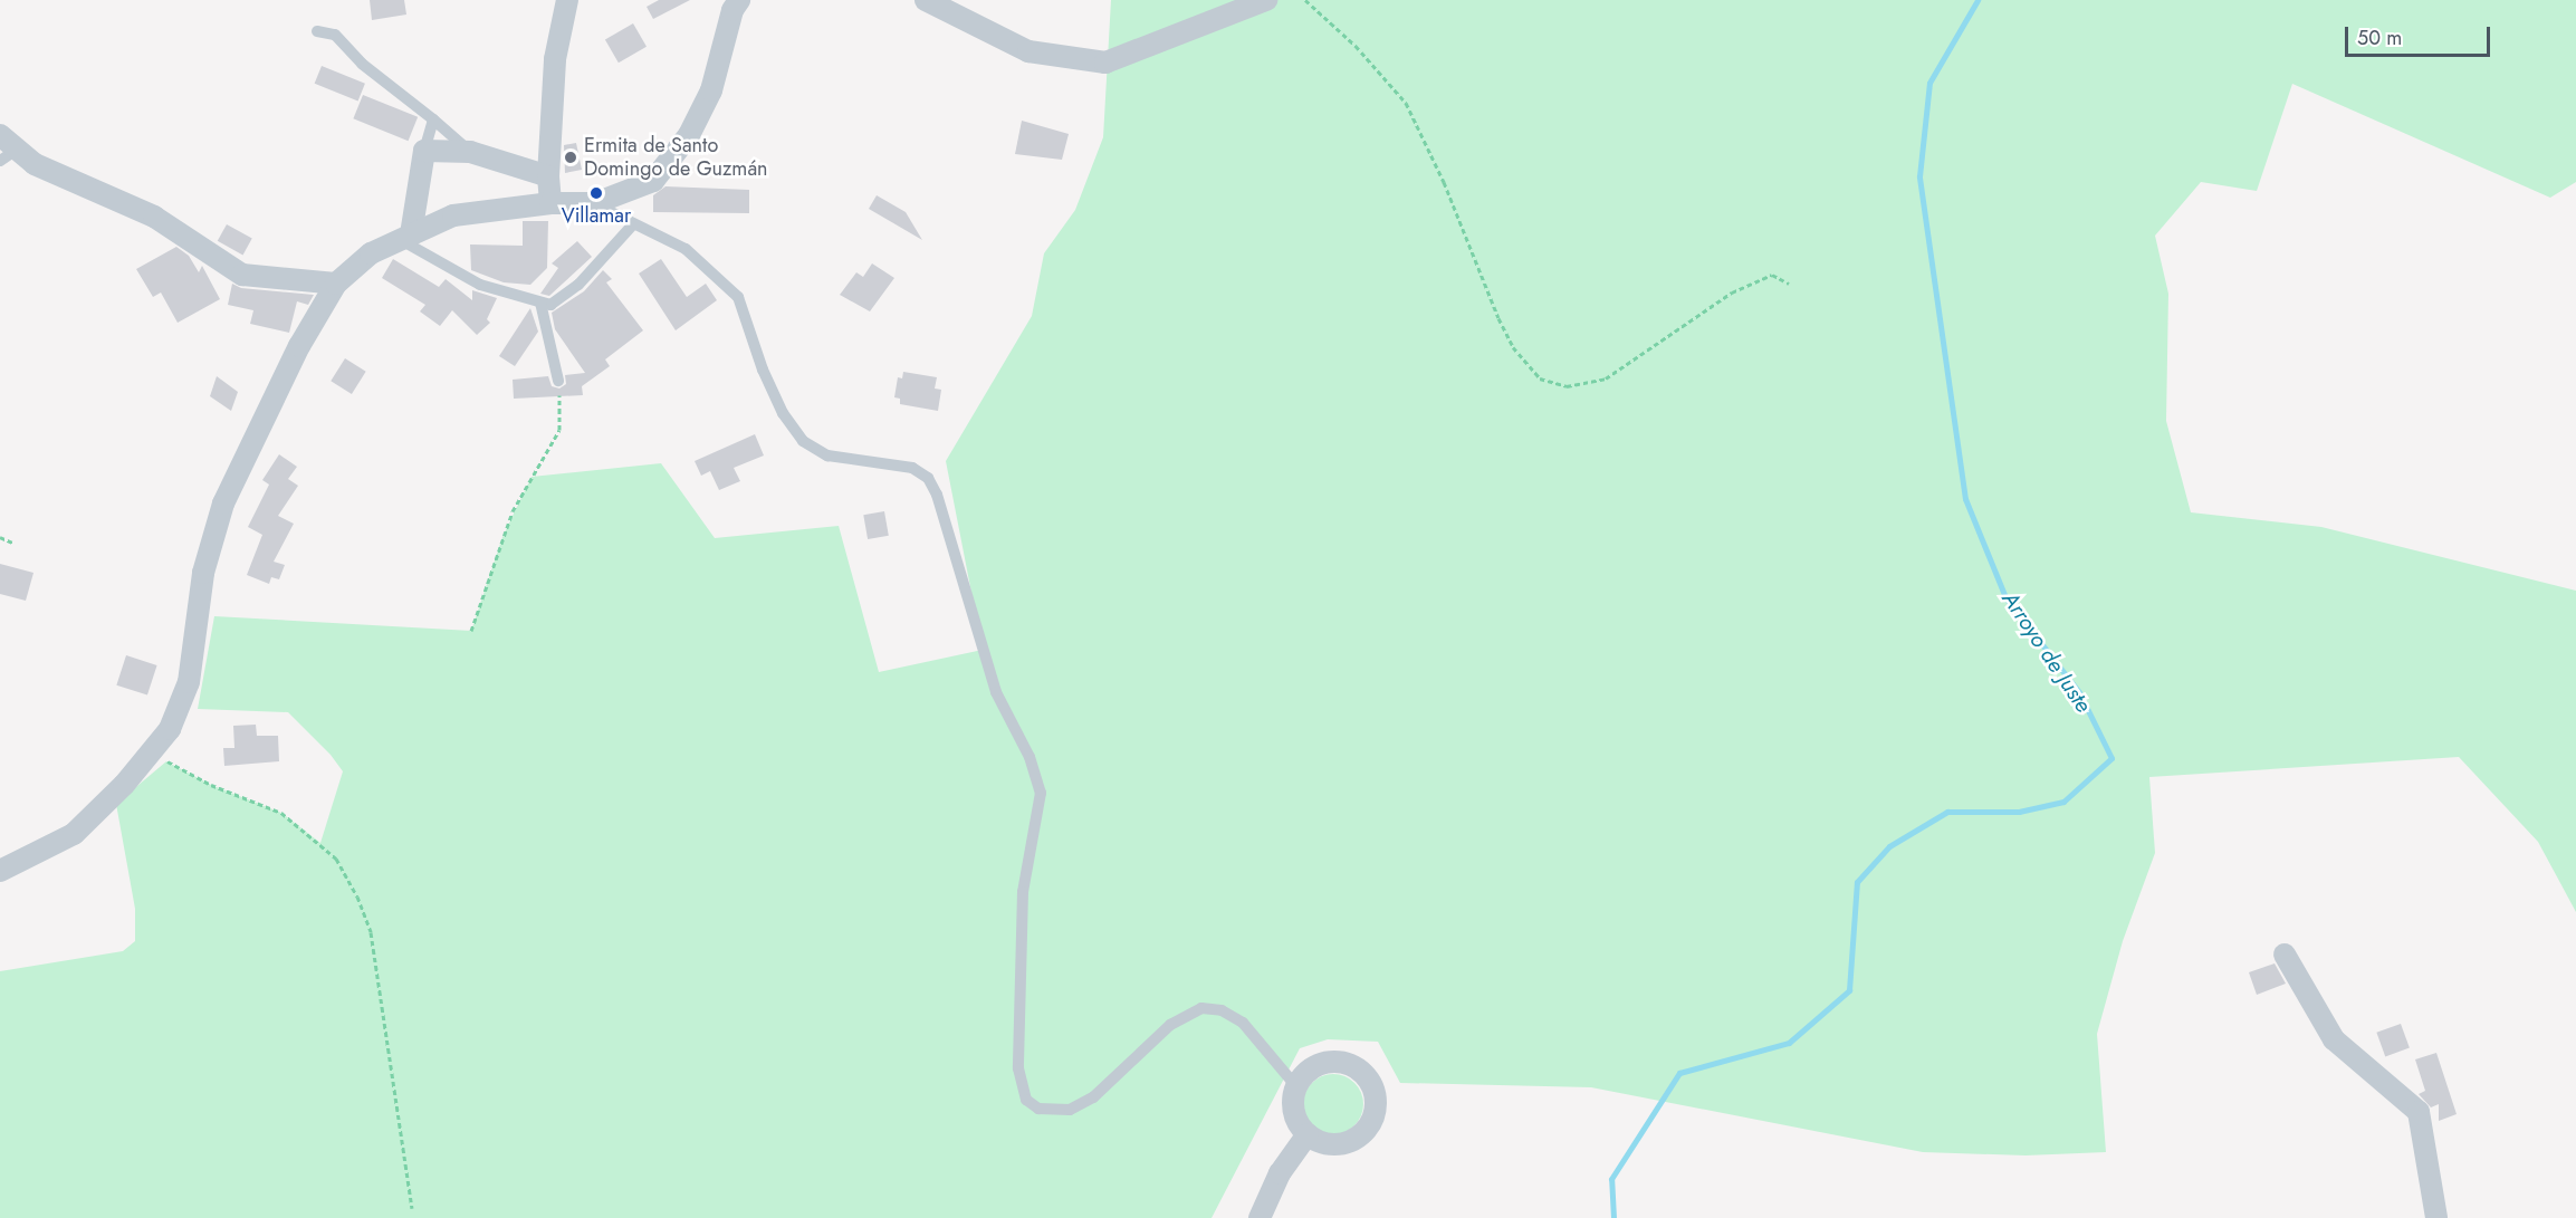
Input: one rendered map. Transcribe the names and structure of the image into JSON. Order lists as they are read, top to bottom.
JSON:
{
  "water": ["Arroyo de Juste"],
  "places": ["Ermita de Santo Domingo de Guzmán", "Villamar"],
  "scale_bar": "50 m"
}
